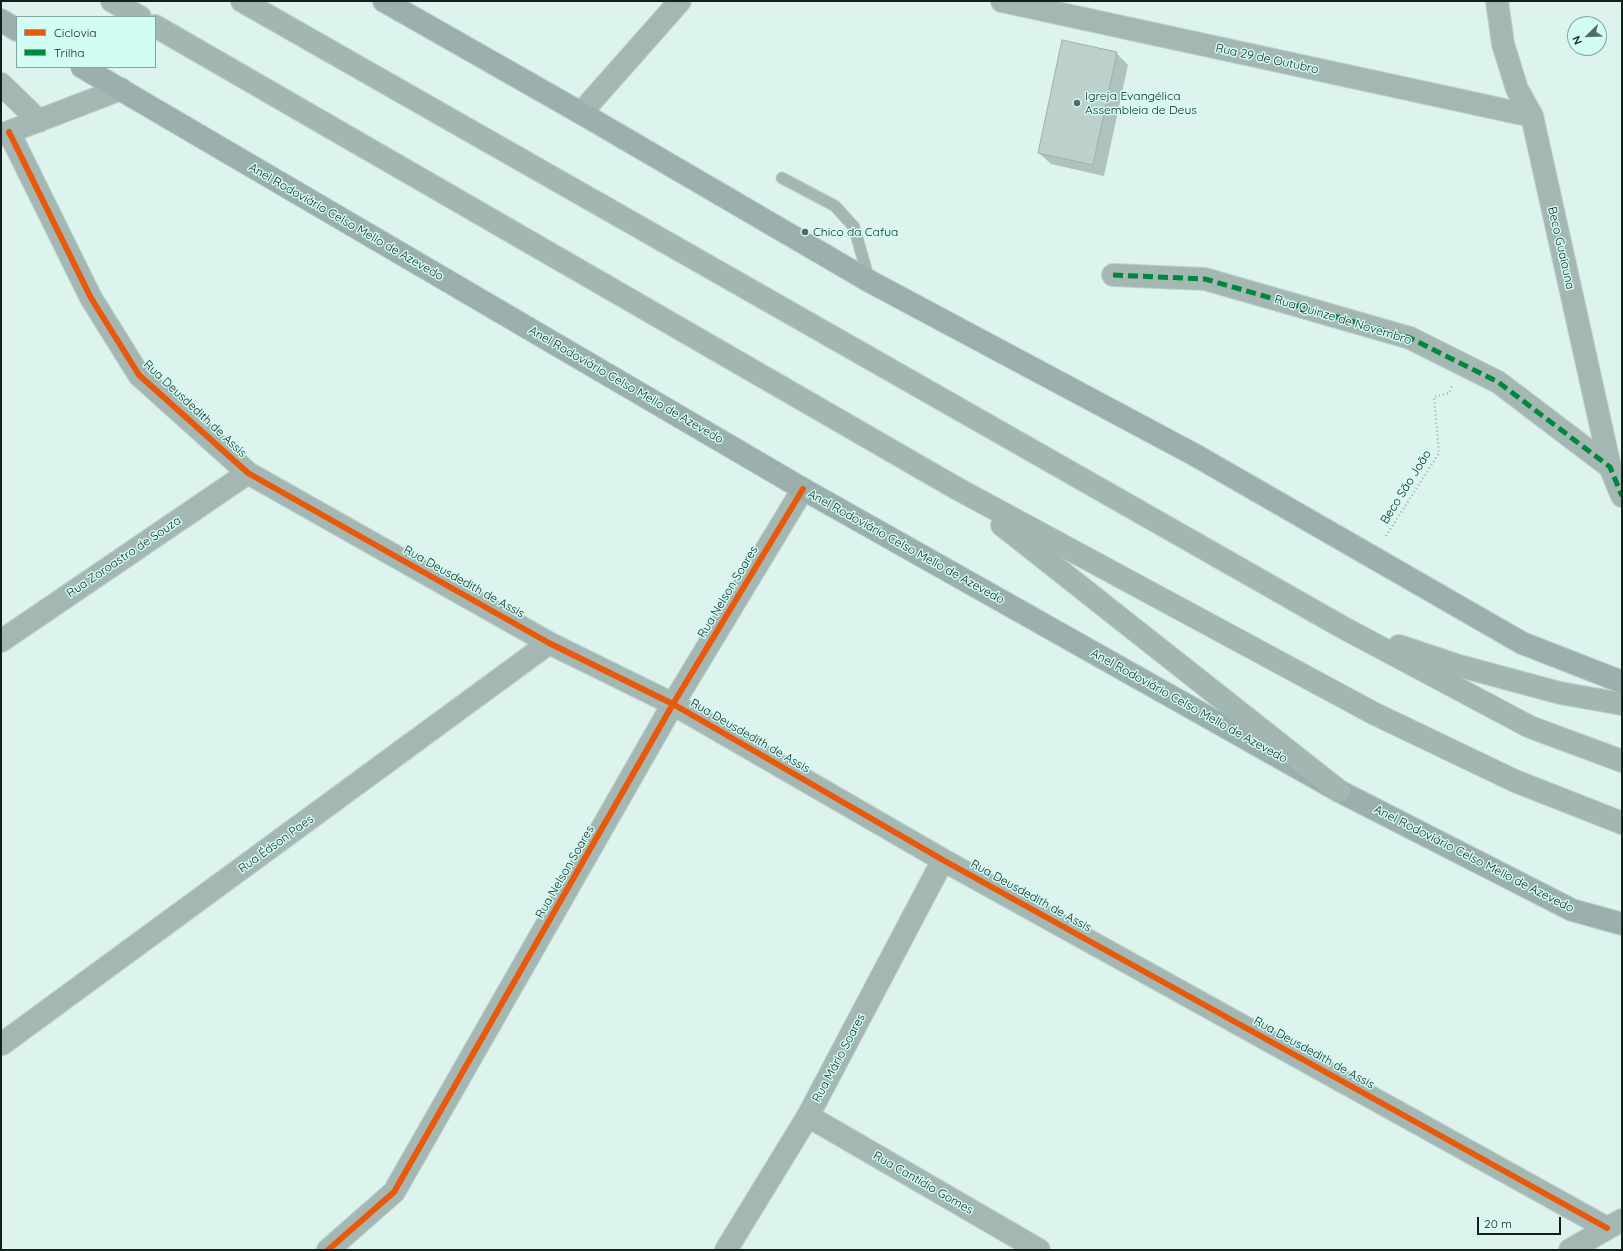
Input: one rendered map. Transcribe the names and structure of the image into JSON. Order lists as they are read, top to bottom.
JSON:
{
  "streets": {
    "main road": ["Anel Rodoviário Celso Mello de Azevedo"],
    "street": [
      "Rua 29 de Outubro",
      "Beco Guaiauna",
      "Rua Quinze de Novembro",
      "Rua Deusdedith de Assis",
      "Rua Zoroastro de Souza",
      "Rua Nelson Soares",
      "Rua Édson Paes",
      "Rua Mário Soares",
      "Rua Cantídio Gomes"
    ],
    "path": ["Beco São João"]
  },
  "crossings": [
    ["Rua 29 de Outubro", "Beco Guaiauna"],
    ["Anel Rodoviário Celso Mello de Azevedo", "Rua Nelson Soares"],
    ["Beco Guaiauna", "Rua Quinze de Novembro"],
    ["Rua Quinze de Novembro", "Beco São João"],
    ["Rua Deusdedith de Assis", "Rua Zoroastro de Souza"],
    ["Rua Deusdedith de Assis", "Rua Nelson Soares"],
    ["Rua Deusdedith de Assis", "Rua Édson Paes"],
    ["Rua Deusdedith de Assis", "Rua Mário Soares"],
    ["Rua Mário Soares", "Rua Cantídio Gomes"]
  ],
  "places": ["Igreja Evangélica Assembleia de Deus", "Chico da Cafua"],
  "legend": ["Ciclovia", "Trilha"],
  "scale_bar": "20 m",
  "north": "bottom left"
}
